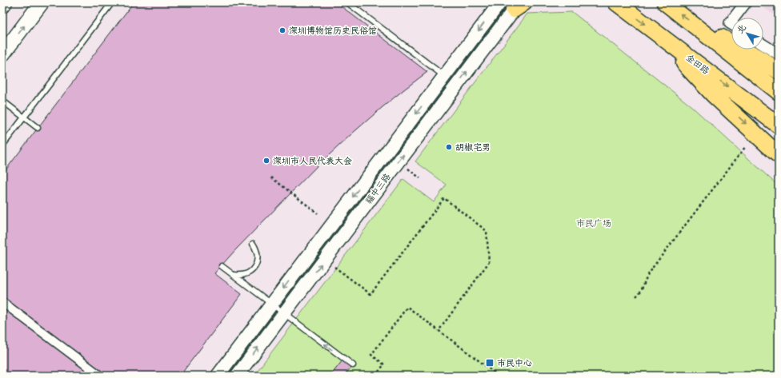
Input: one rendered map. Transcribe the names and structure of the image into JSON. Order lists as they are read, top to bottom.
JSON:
{
  "streets": {
    "main road": ["金田路"],
    "street": ["福中三路"]
  },
  "parks": ["市民广场"],
  "places": {
    "other": ["深圳博物馆历史民俗馆", "胡椒宅男", "深圳市人民代表大会"],
    "transit": ["市民中心"]
  },
  "north": "top left"
}
